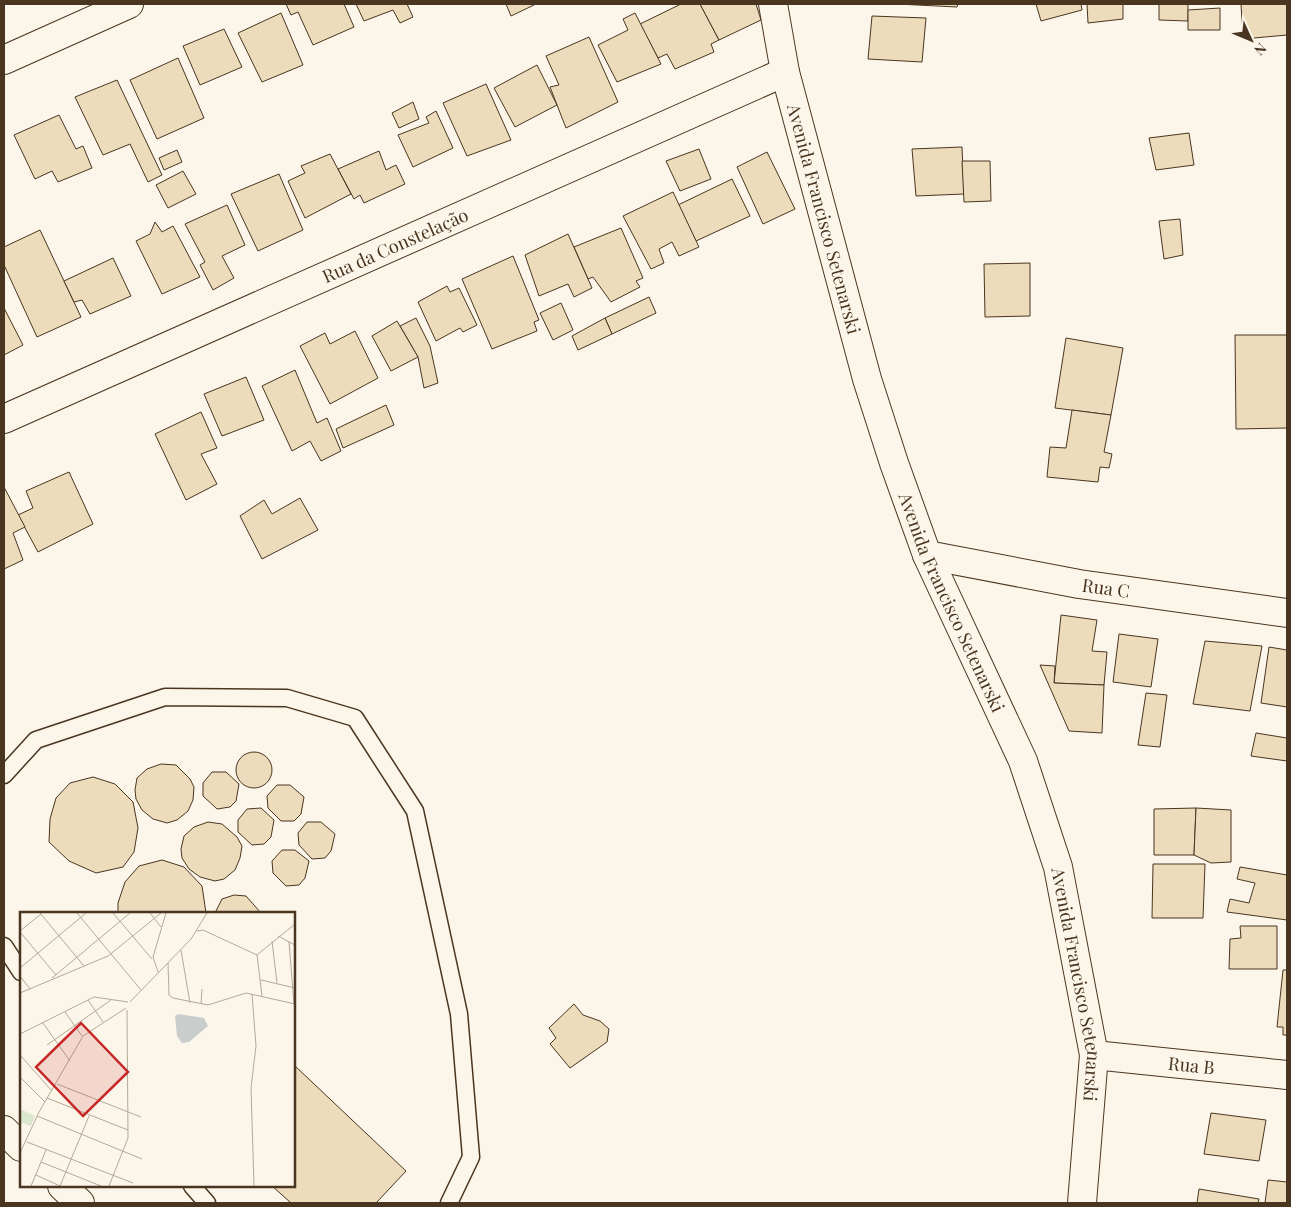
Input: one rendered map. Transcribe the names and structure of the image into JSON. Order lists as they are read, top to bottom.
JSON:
{
  "streets": {
    "street": [
      "Avenida Francisco Setenarski",
      "Rua da Constelação",
      "Rua C",
      "Rua B"
    ]
  },
  "crossings": [
    ["Avenida Francisco Setenarski", "Rua da Constelação"],
    ["Avenida Francisco Setenarski", "Rua C"],
    ["Avenida Francisco Setenarski", "Rua B"]
  ],
  "north": "bottom right"
}
